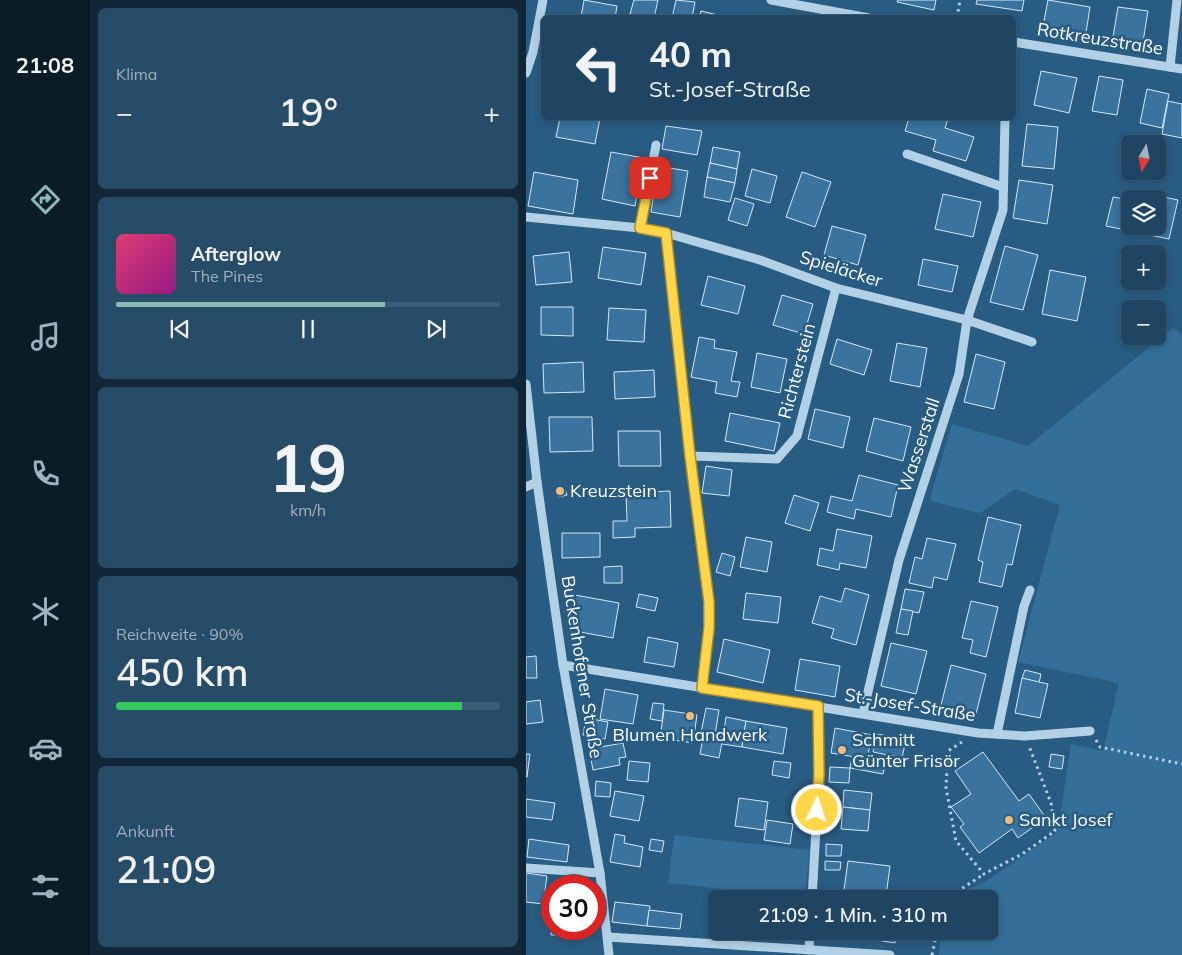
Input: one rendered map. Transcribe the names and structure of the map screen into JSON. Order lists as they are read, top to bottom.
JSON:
{
  "streets": {
    "street": [
      "Rotkreuzstraße",
      "Spieläcker",
      "Richterstein",
      "Wasserstall",
      "Buckenhofener Straße",
      "St.-Josef-Straße"
    ]
  },
  "crossings": [
    ["Spieläcker", "Richterstein"],
    ["Spieläcker", "Wasserstall"],
    ["Wasserstall", "St.-Josef-Straße"],
    ["Buckenhofener Straße", "St.-Josef-Straße"]
  ],
  "places": [
    "Kreuzstein",
    "Blumen Handwerk",
    "Schmitt Günter Frisör",
    "Sankt Josef"
  ],
  "north": "bottom",
  "page": {
    "tabs": "21:08",
    "tile": [
      "Klima",
      ["19", "km/h"],
      ["Reichweite · 90%", "450 km"],
      ["Ankunft", "21:09"]
    ],
    "turn": ["40 m", "St.-Josef-Straße"],
    "heat": ["−", "19°", "+"],
    "map_buttons": ["+", "−"],
    "song": ["Afterglow", "The Pines"],
    "limit": "30",
    "trip": "21:09 · 1 Min. · 310 m"
  }
}
